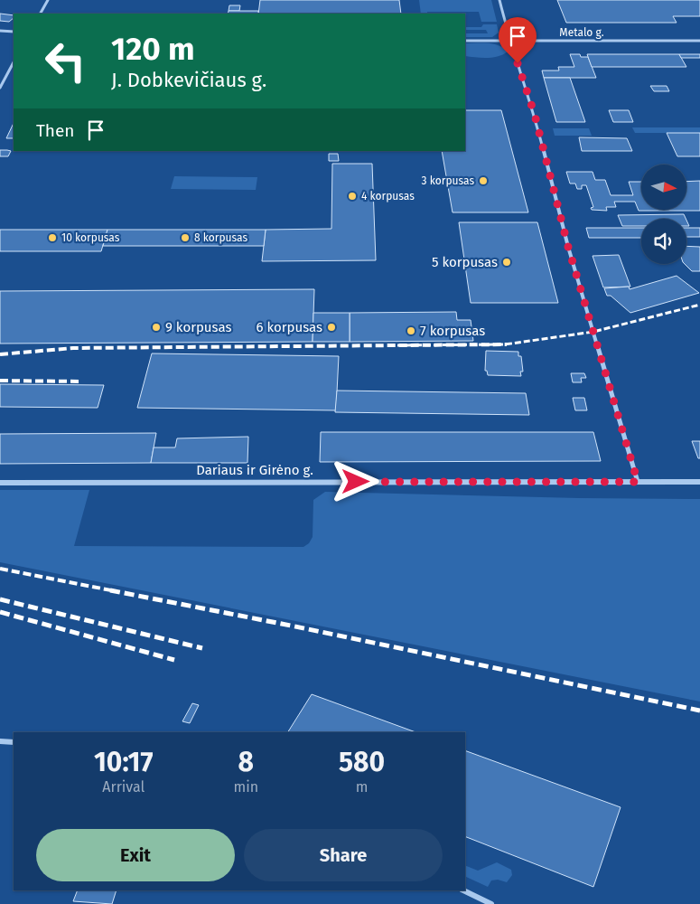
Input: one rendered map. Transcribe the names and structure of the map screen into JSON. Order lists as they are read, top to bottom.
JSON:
{
  "streets": {
    "street": ["Metalo g.", "Dariaus ir Girėno g."]
  },
  "places": [
    "3 korpusas",
    "4 korpusas",
    "10 korpusas",
    "8 korpusas",
    "5 korpusas",
    "9 korpusas",
    "6 korpusas",
    "7 korpusas"
  ],
  "north": "right",
  "page": {
    "turn": ["120 m", "J. Dobkevičiaus g."],
    "then": "Then",
    "eta": [
      "10:17",
      "Arrival",
      "8",
      "min",
      "580",
      "m"
    ],
    "buttons": ["Exit", "Share"]
  }
}
